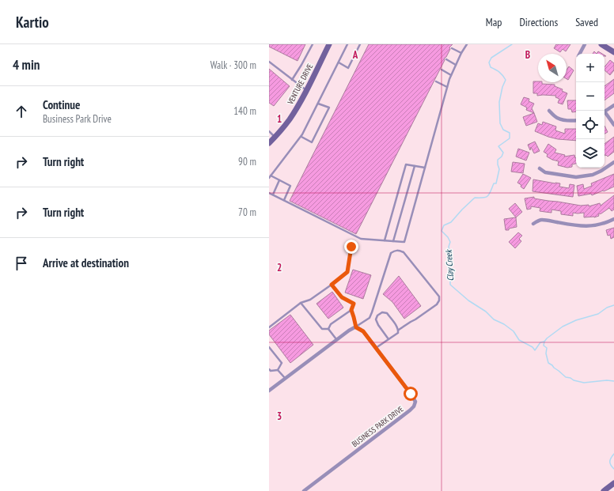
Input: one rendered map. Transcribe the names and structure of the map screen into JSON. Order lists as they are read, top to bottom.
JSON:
{
  "streets": {
    "street": ["VENTURE DRIVE", "BUSINESS PARK DRIVE"]
  },
  "water": ["Clay Creek"],
  "north": "top left",
  "page": {
    "header": "Kartio",
    "nav": ["Map", "Directions", "Saved"],
    "heading": ["4 min", "Walk · 300 m"],
    "map_buttons": ["+", "−"],
    "list": [
      ["Continue", "Business Park Drive", "140 m"],
      ["Turn right", "90 m"],
      ["Turn right", "70 m"],
      "Arrive at destination"
    ]
  },
  "grid": {
    "columns": ["A", "B"],
    "rows": ["1", "2", "3"]
  }
}
